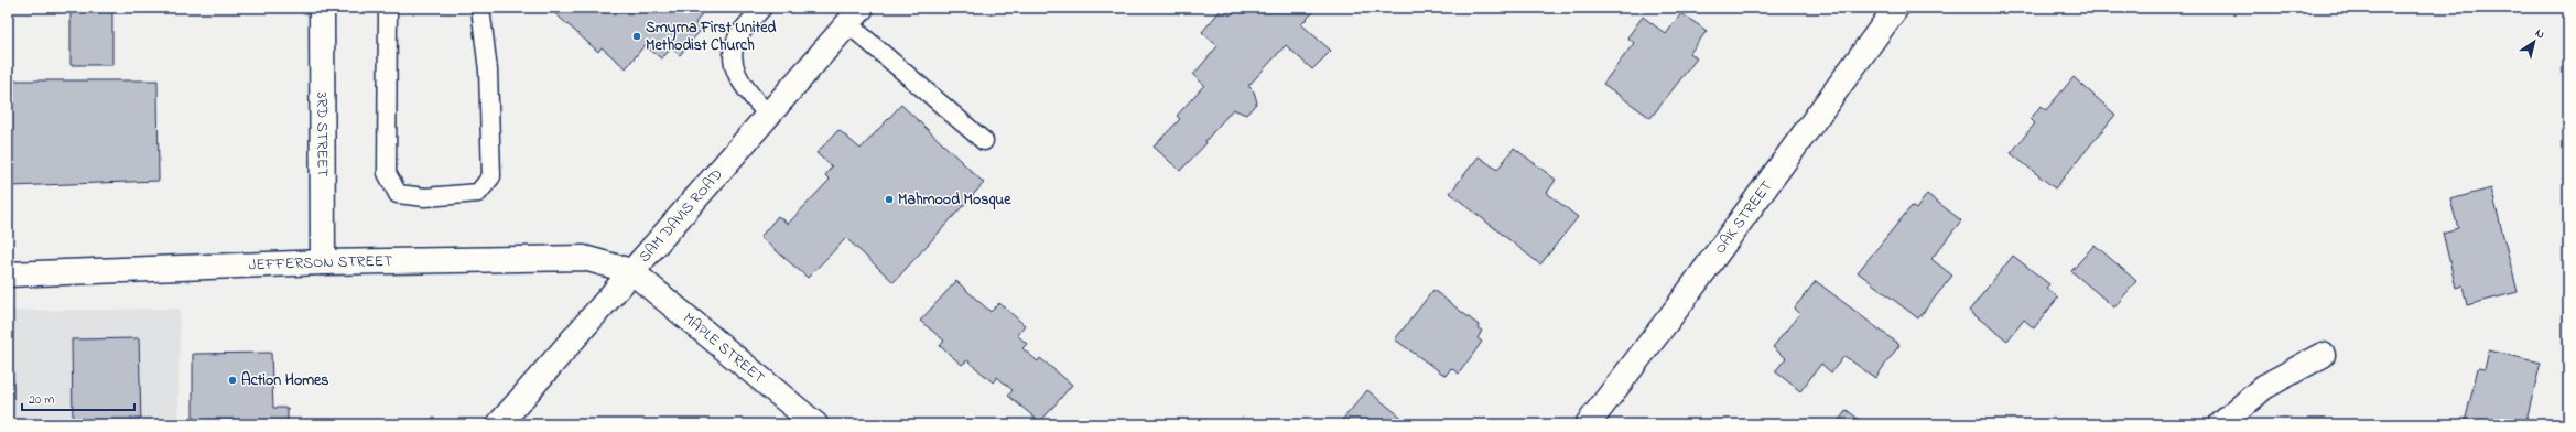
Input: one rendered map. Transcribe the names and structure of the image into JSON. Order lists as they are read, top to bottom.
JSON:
{
  "streets": {
    "street": [
      "3RD STREET",
      "SAM DAVIS ROAD",
      "OAK STREET",
      "JEFFERSON STREET",
      "MAPLE STREET"
    ]
  },
  "crossings": [
    ["3RD STREET", "JEFFERSON STREET"],
    ["SAM DAVIS ROAD", "JEFFERSON STREET"],
    ["SAM DAVIS ROAD", "MAPLE STREET"],
    ["JEFFERSON STREET", "MAPLE STREET"]
  ],
  "places": ["Smyrna First United Methodist Church", "Mahmood Mosque", "Action Homes"],
  "scale_bar": "20 m",
  "north": "top right"
}
